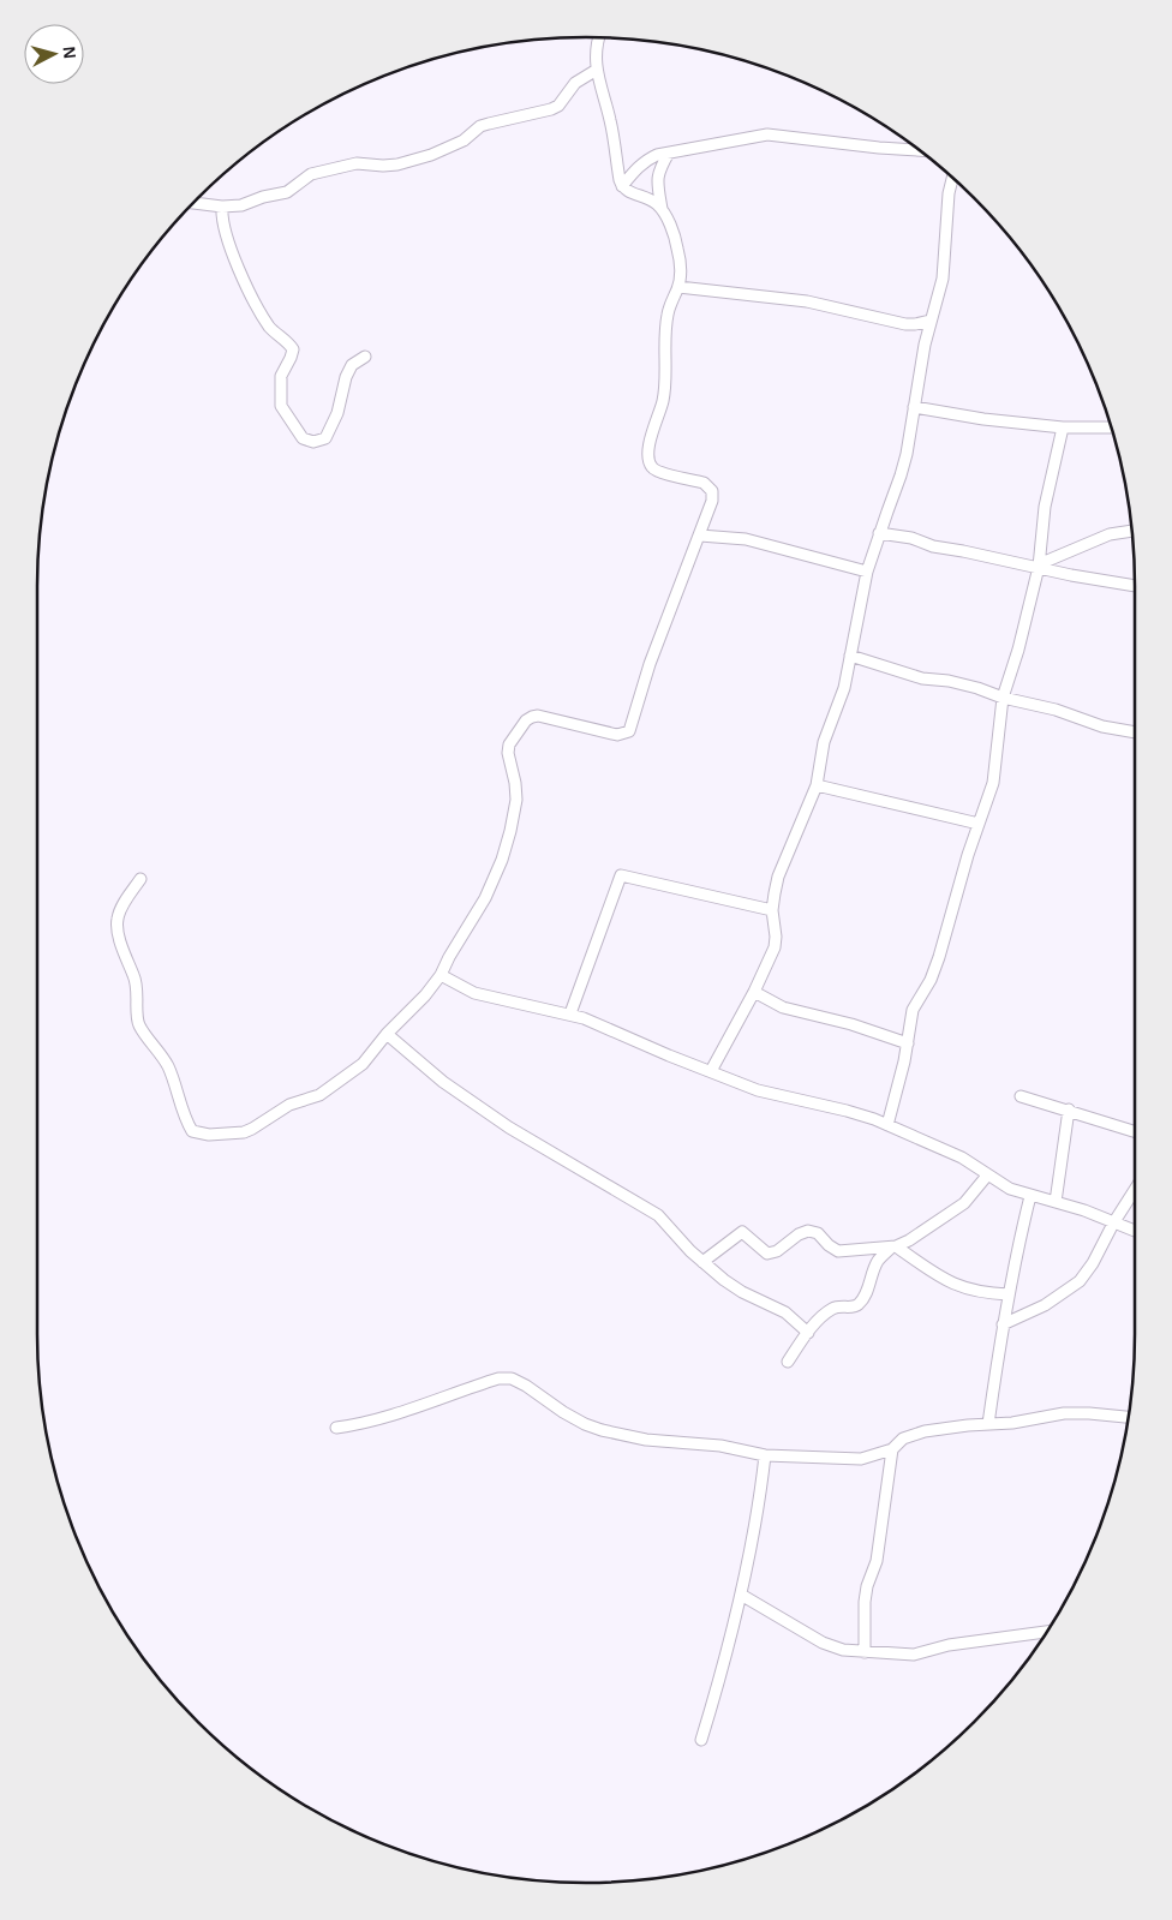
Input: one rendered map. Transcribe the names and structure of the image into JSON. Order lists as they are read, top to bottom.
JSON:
{
  "north": "right"
}
